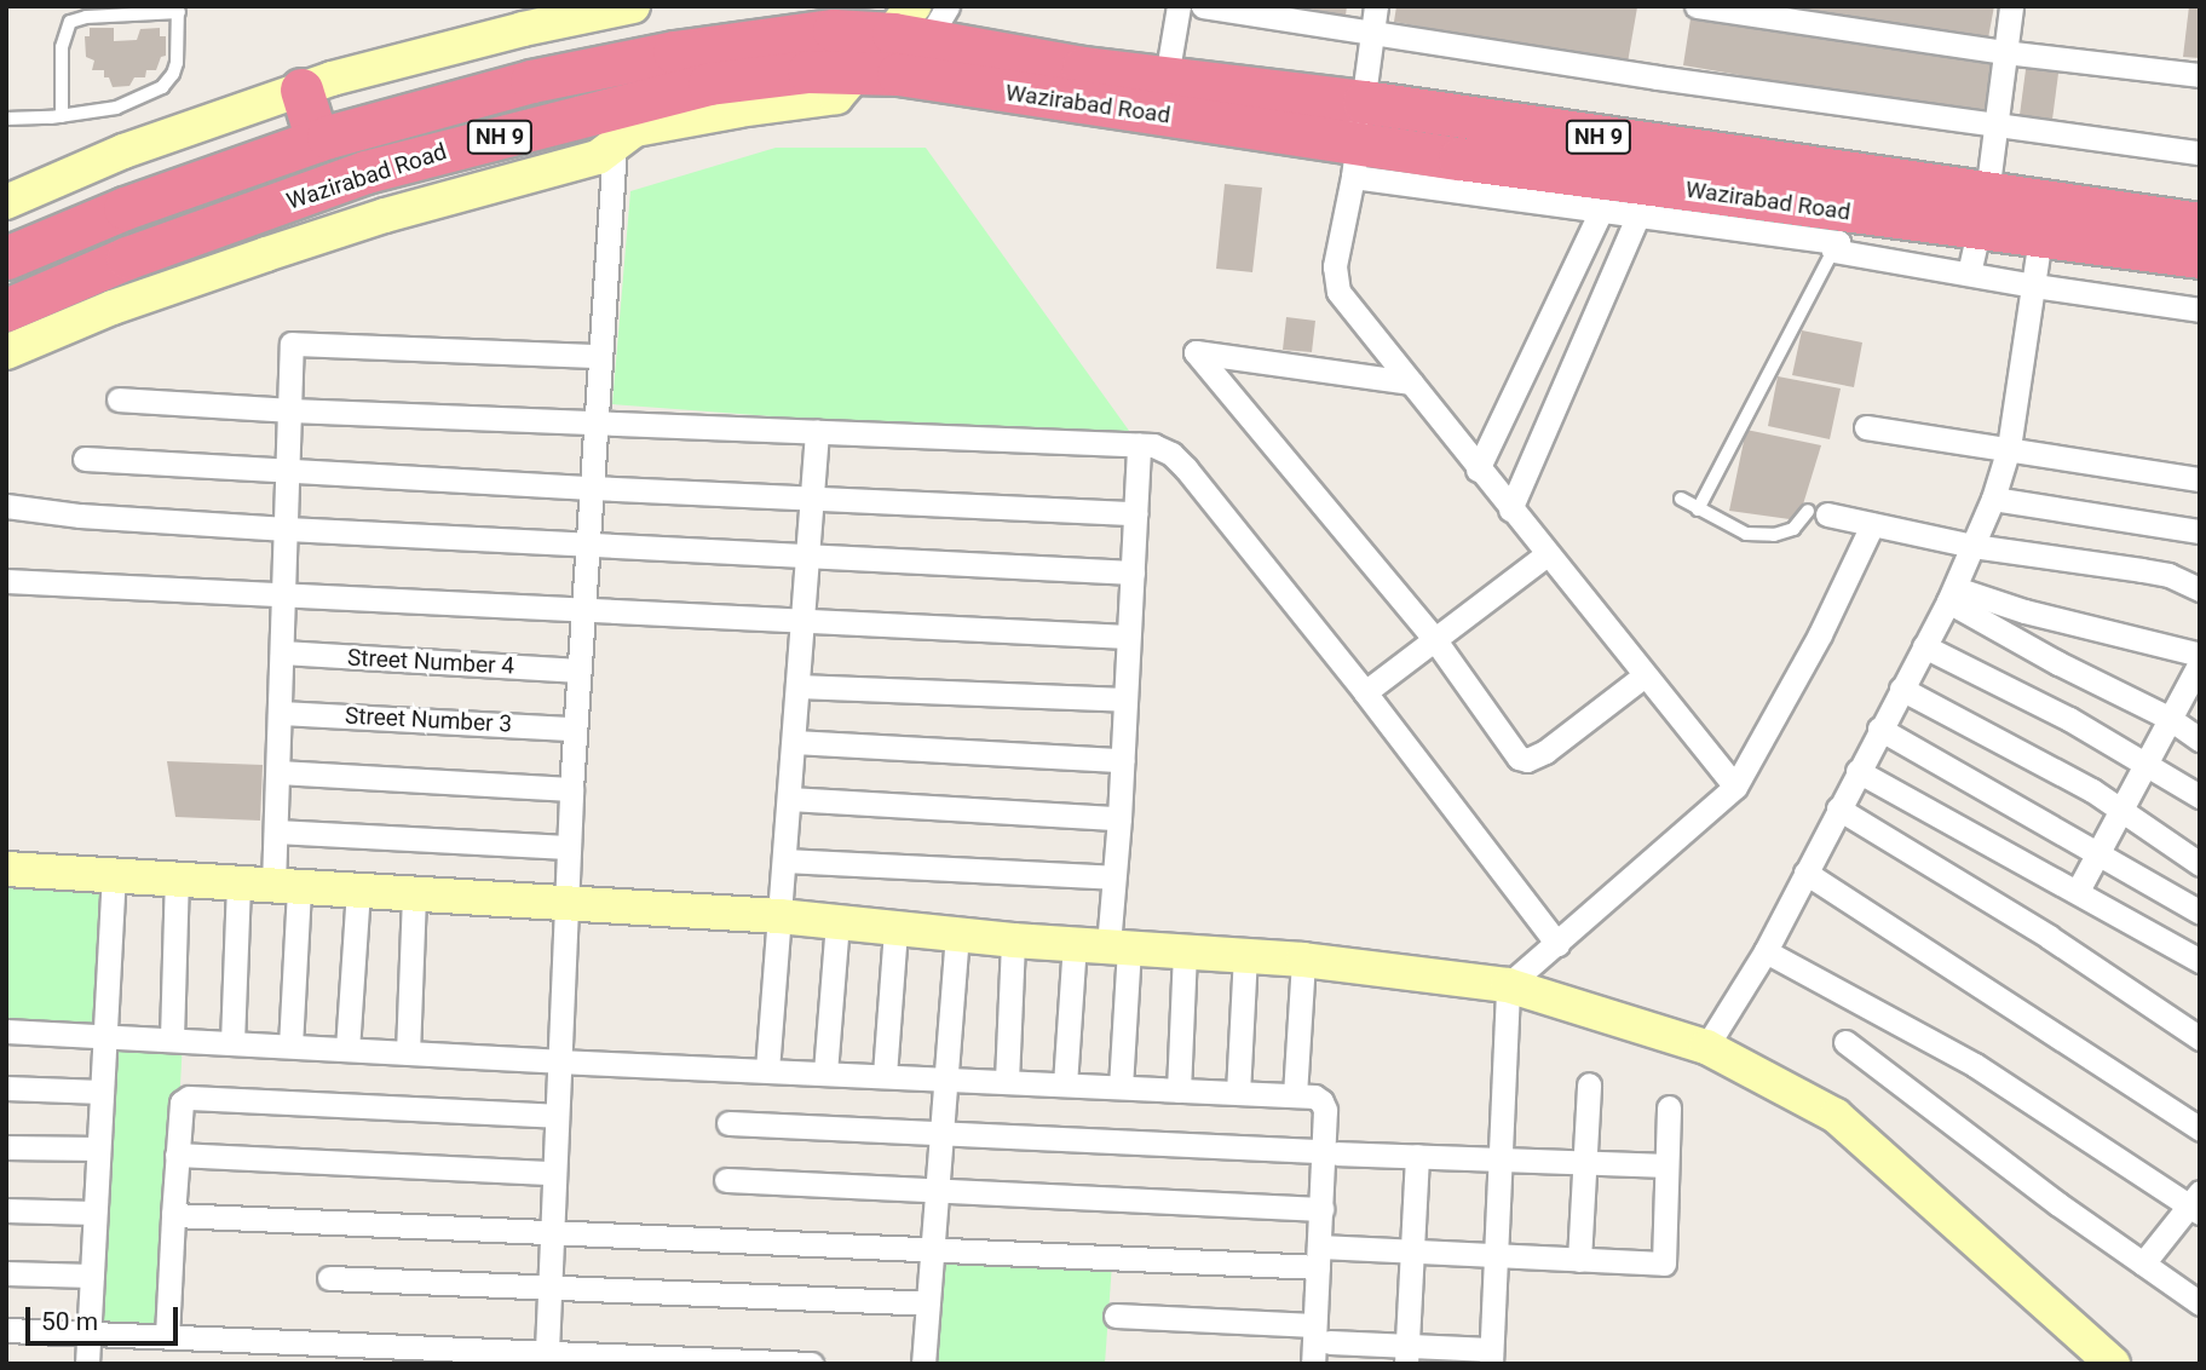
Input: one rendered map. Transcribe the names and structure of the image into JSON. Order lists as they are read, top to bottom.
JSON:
{
  "streets": {
    "highway": ["Wazirabad Road", "NH 9"],
    "street": ["Street Number 4", "Street Number 3"]
  },
  "scale_bar": "50 m"
}
